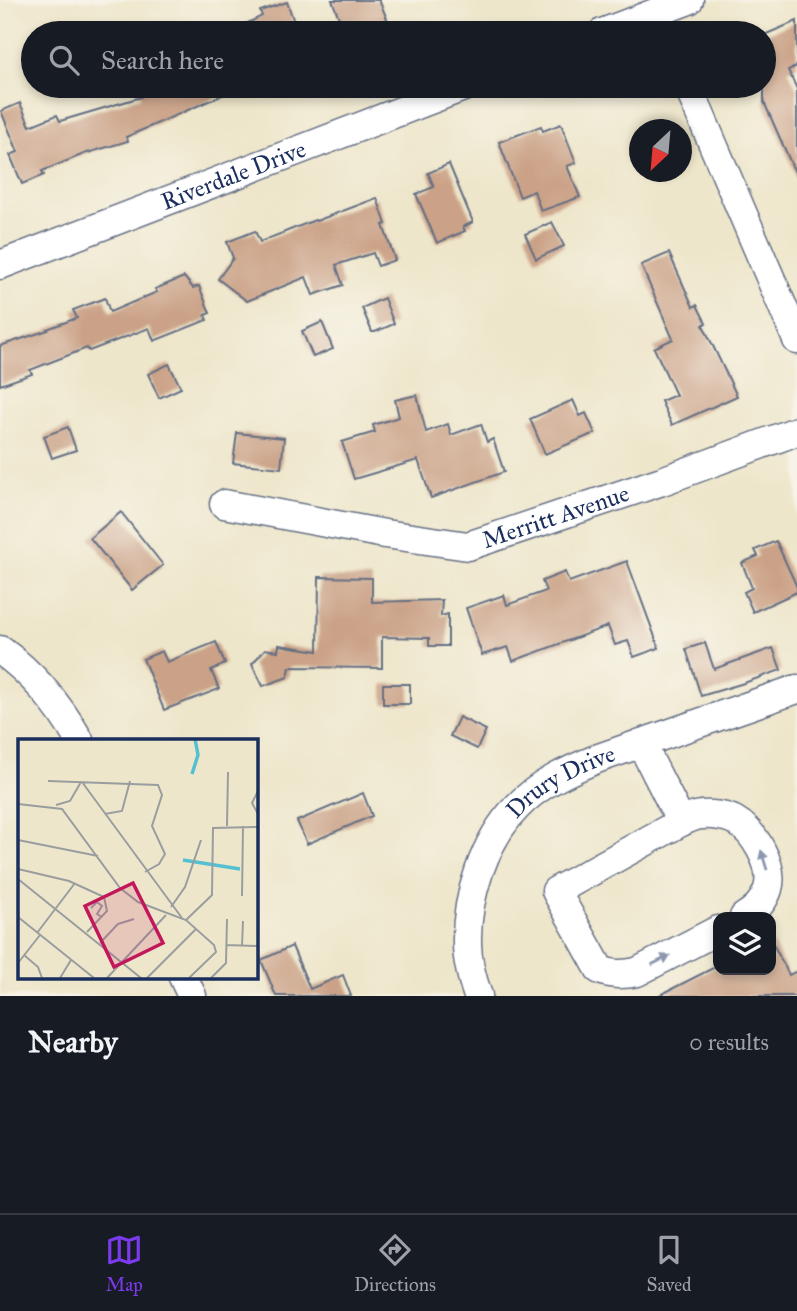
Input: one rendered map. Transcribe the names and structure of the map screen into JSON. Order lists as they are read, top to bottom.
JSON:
{
  "streets": {
    "street": ["Riverdale Drive", "Merritt Avenue", "Drury Drive"]
  },
  "north": "bottom left",
  "page": {
    "search": "Search here",
    "heading": ["Nearby", "0 results"],
    "nav": ["Map", "Directions", "Saved"]
  }
}
